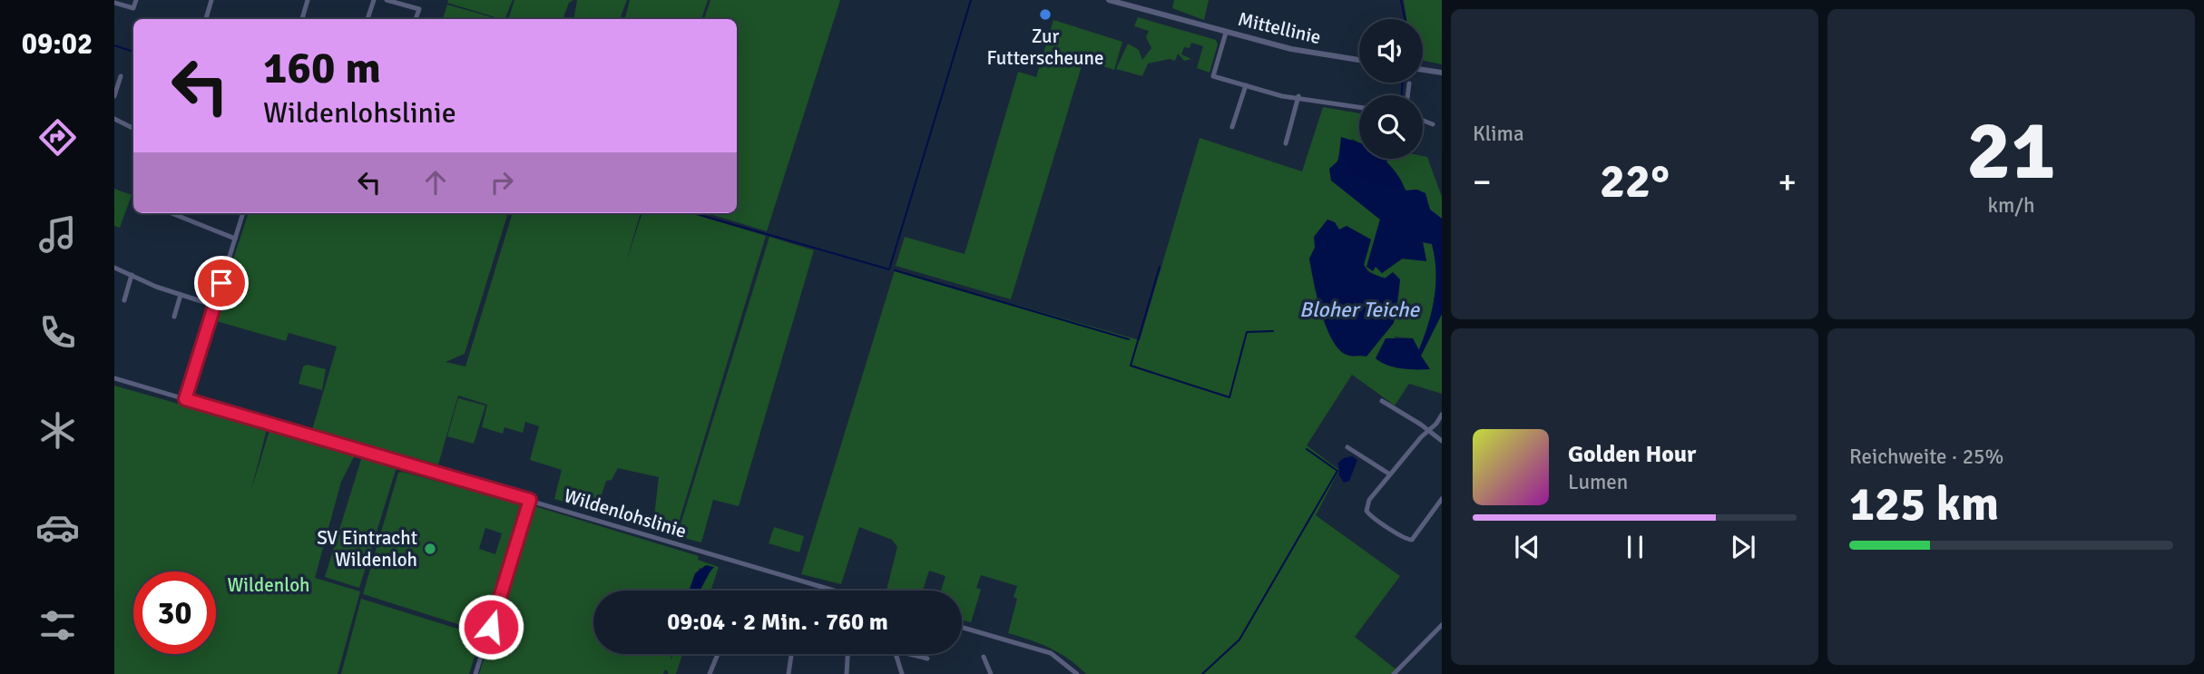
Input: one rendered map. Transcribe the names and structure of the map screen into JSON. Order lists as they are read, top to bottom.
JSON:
{
  "streets": {
    "street": ["Mittellinie", "Wildenlohslinie"]
  },
  "water": ["Bloher Teiche"],
  "parks": ["Wildenloh"],
  "places": ["Zur Futterscheune", "SV Eintracht Wildenloh"],
  "page": {
    "tabs": "09:02",
    "tile": [
      "Klima",
      ["21", "km/h"],
      ["Reichweite · 25%", "125 km"]
    ],
    "turn": ["160 m", "Wildenlohslinie"],
    "heat": ["−", "22°", "+"],
    "song": ["Golden Hour", "Lumen"],
    "limit": "30",
    "trip": "09:04 · 2 Min. · 760 m"
  }
}
